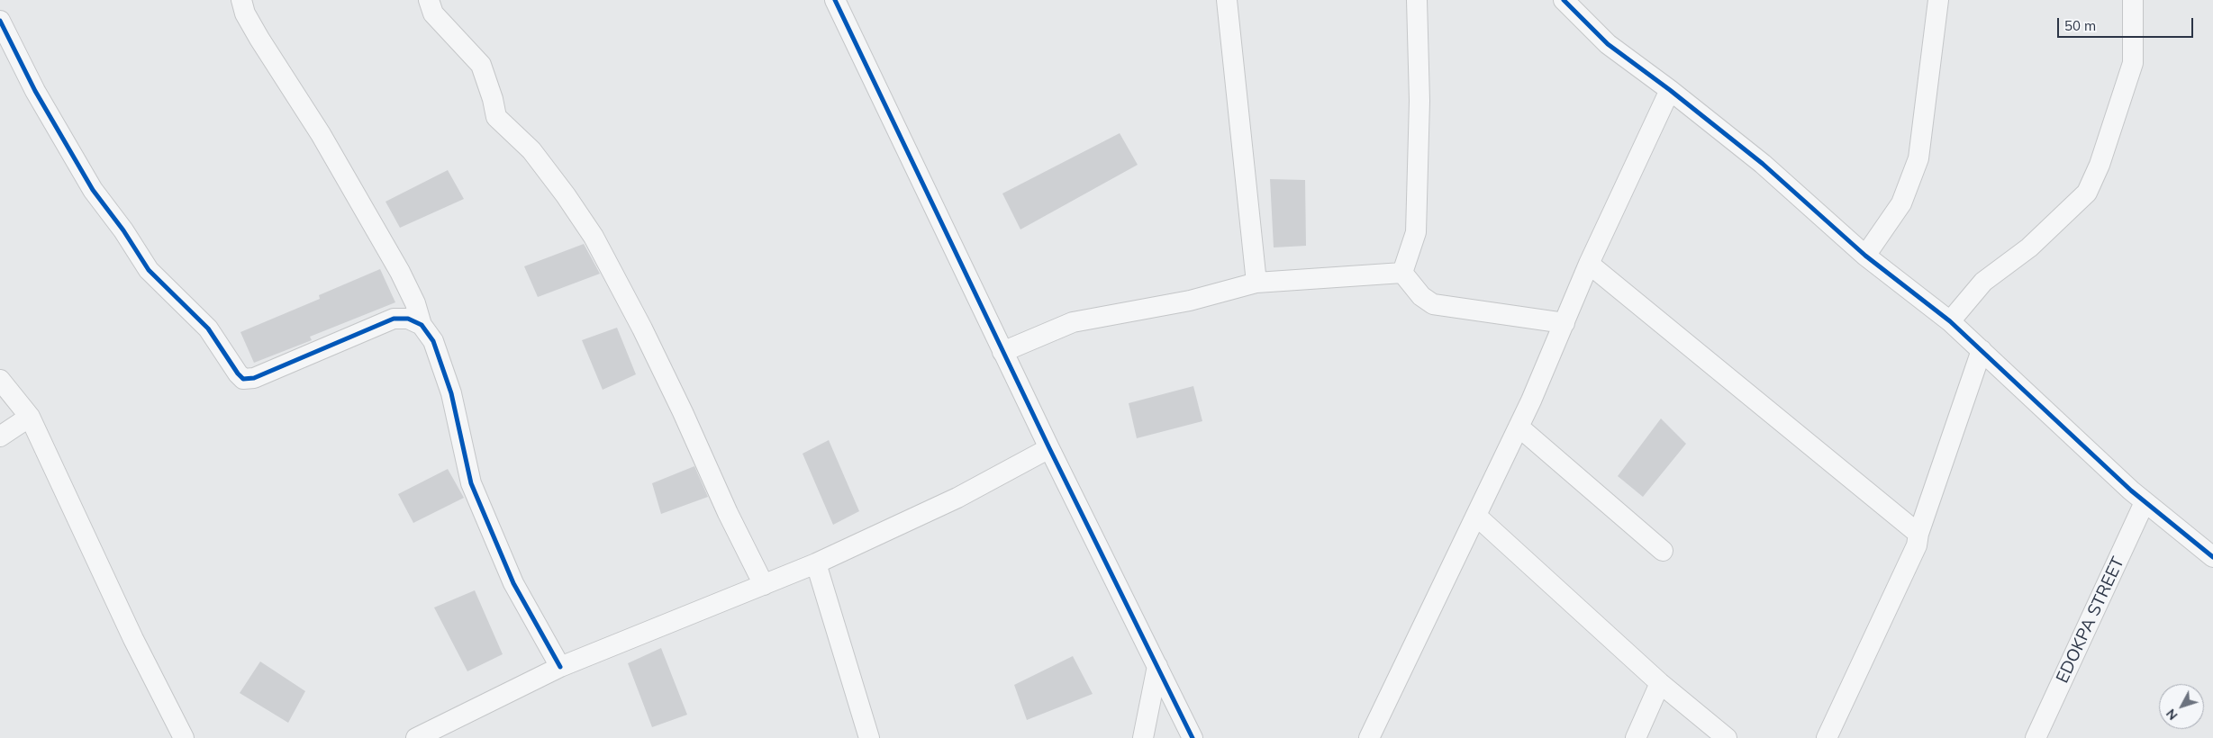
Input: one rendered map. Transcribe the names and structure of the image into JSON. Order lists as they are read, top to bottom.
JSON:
{
  "streets": {
    "street": ["EDOKPA STREET"]
  },
  "scale_bar": "50 m",
  "north": "bottom left"
}
